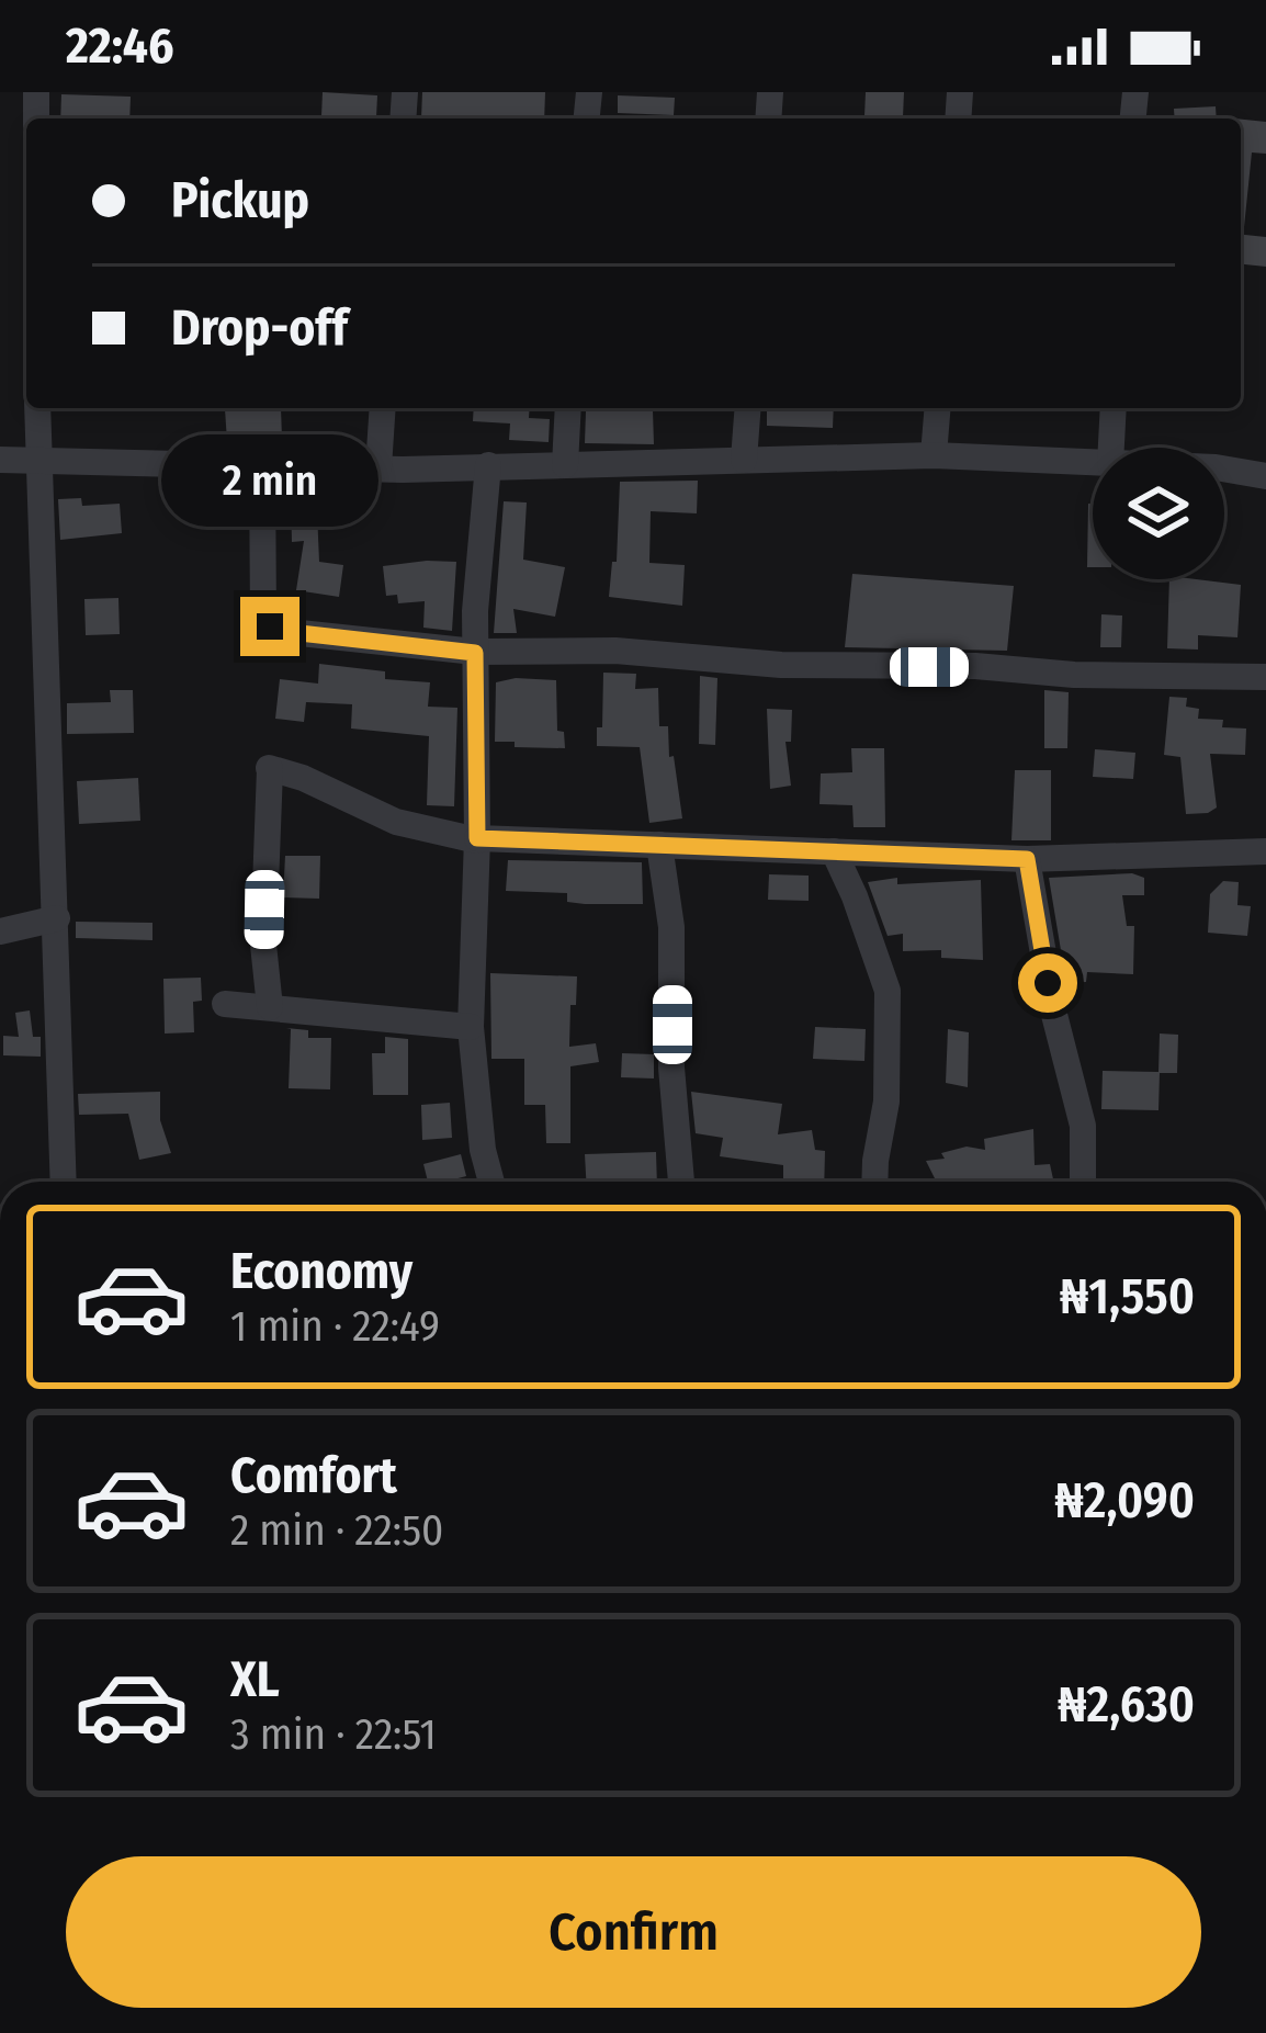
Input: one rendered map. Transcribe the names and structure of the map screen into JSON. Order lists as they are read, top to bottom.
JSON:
{
  "page": {
    "status": "22:46",
    "banner": ["Pickup", "Drop-off"],
    "bubble": "2 min",
    "list": [
      {
        "name": "Economy",
        "note": "1 min · 22:49",
        "value": "₦1,550"
      },
      {
        "name": "Comfort",
        "note": "2 min · 22:50",
        "value": "₦2,090"
      },
      {
        "name": "XL",
        "note": "3 min · 22:51",
        "value": "₦2,630"
      }
    ],
    "buttons": "Confirm"
  }
}
